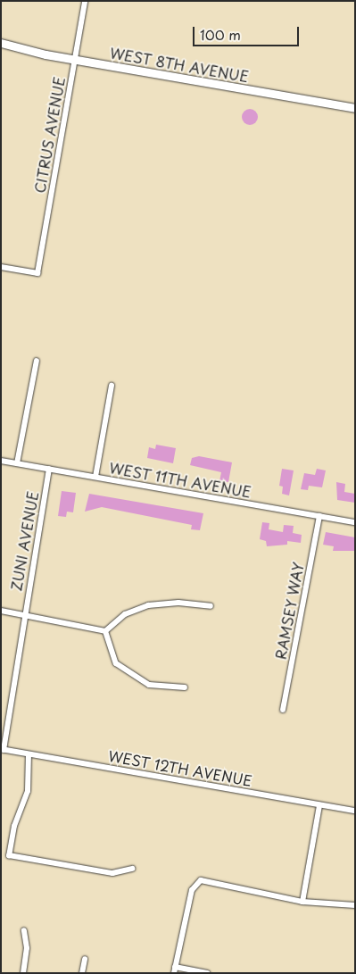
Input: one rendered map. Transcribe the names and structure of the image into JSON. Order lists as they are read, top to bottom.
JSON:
{
  "streets": {
    "street": [
      "WEST 8TH AVENUE",
      "CITRUS AVENUE",
      "WEST 11TH AVENUE",
      "ZUNI AVENUE",
      "RAMSEY WAY",
      "WEST 12TH AVENUE"
    ]
  },
  "crossings": [
    ["WEST 8TH AVENUE", "CITRUS AVENUE"],
    ["WEST 11TH AVENUE", "ZUNI AVENUE"],
    ["WEST 11TH AVENUE", "RAMSEY WAY"],
    ["ZUNI AVENUE", "WEST 12TH AVENUE"]
  ],
  "scale_bar": "100 m"
}
